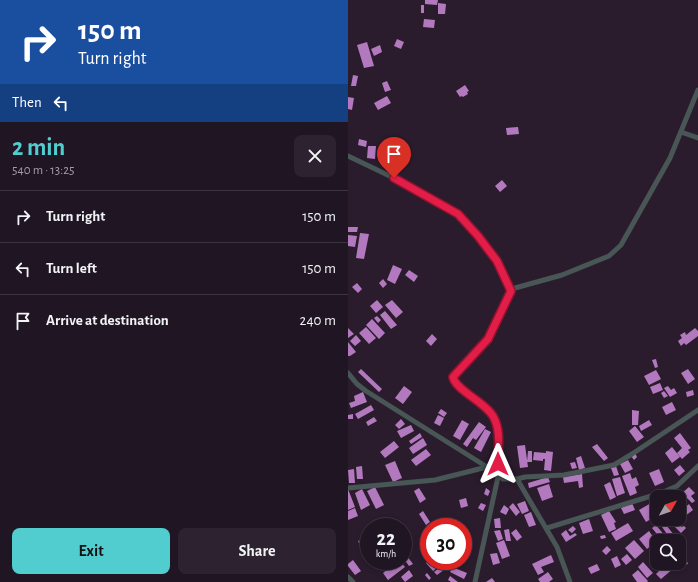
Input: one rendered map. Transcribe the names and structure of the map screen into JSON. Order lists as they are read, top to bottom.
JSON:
{
  "north": "top right",
  "page": {
    "turn": ["150 m", "Turn right"],
    "then": "Then",
    "heading": ["2 min", "540 m · 13:25"],
    "list": [
      {
        "name": "Turn right",
        "value": "150 m"
      },
      {
        "name": "Turn left",
        "value": "150 m"
      },
      {
        "name": "Arrive at destination",
        "value": "240 m"
      }
    ],
    "speed": "22 km/h",
    "limit": "30",
    "buttons": ["Exit", "Share"]
  }
}
